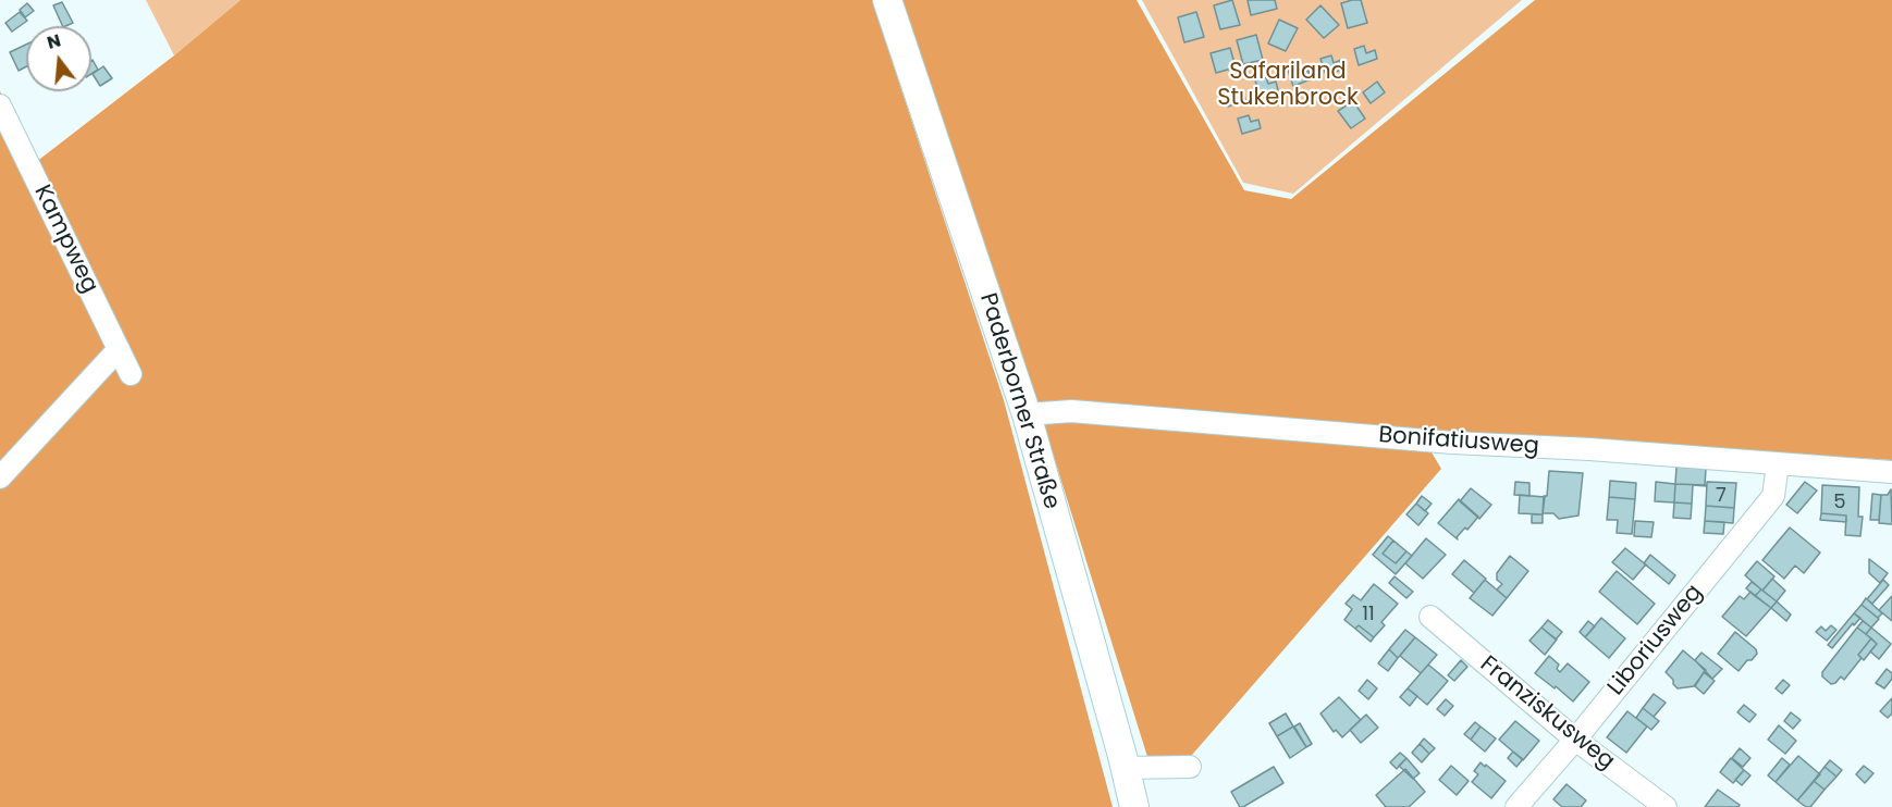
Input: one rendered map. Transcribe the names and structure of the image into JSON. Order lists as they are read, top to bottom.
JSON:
{
  "streets": {
    "main road": ["Paderborner Straße"],
    "street": [
      "Kampweg",
      "Bonifatiusweg",
      "Liboriusweg",
      "Franziskusweg"
    ]
  },
  "crossings": [
    ["Paderborner Straße", "Bonifatiusweg"],
    ["Bonifatiusweg", "Liboriusweg"],
    ["Liboriusweg", "Franziskusweg"]
  ],
  "parks": ["Safariland Stukenbrock"],
  "house_numbers": ["7", "5", "11"],
  "north": "top"
}
